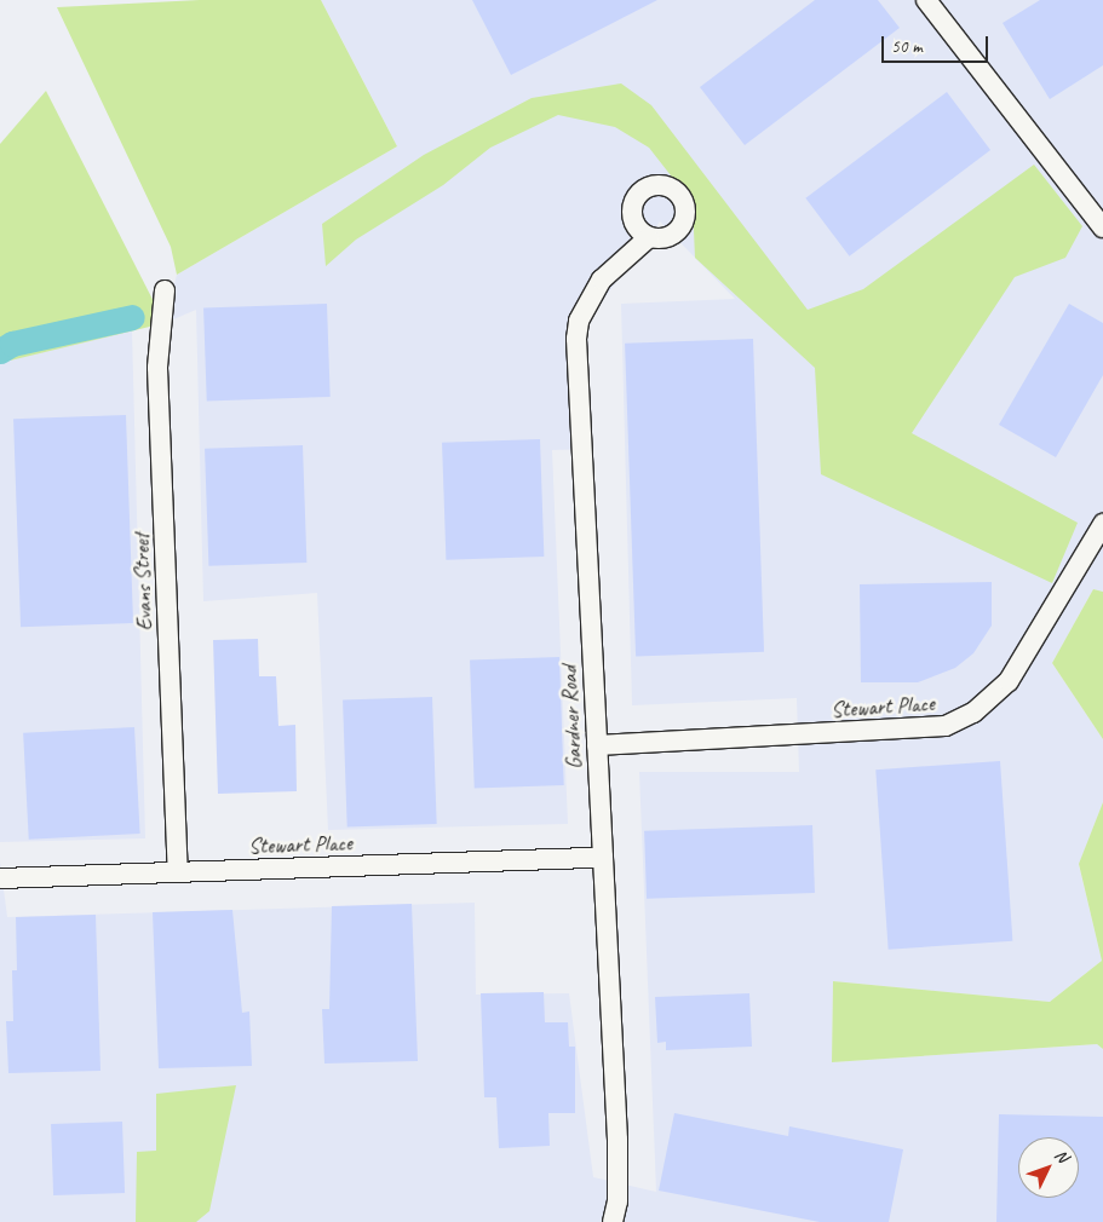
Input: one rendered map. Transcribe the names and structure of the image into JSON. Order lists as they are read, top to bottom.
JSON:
{
  "streets": {
    "street": ["Evans Street", "Stewart Place", "Gardner Road"]
  },
  "crossings": [
    ["Evans Street", "Stewart Place"],
    ["Stewart Place", "Gardner Road"]
  ],
  "scale_bar": "50 m",
  "north": "top right"
}
